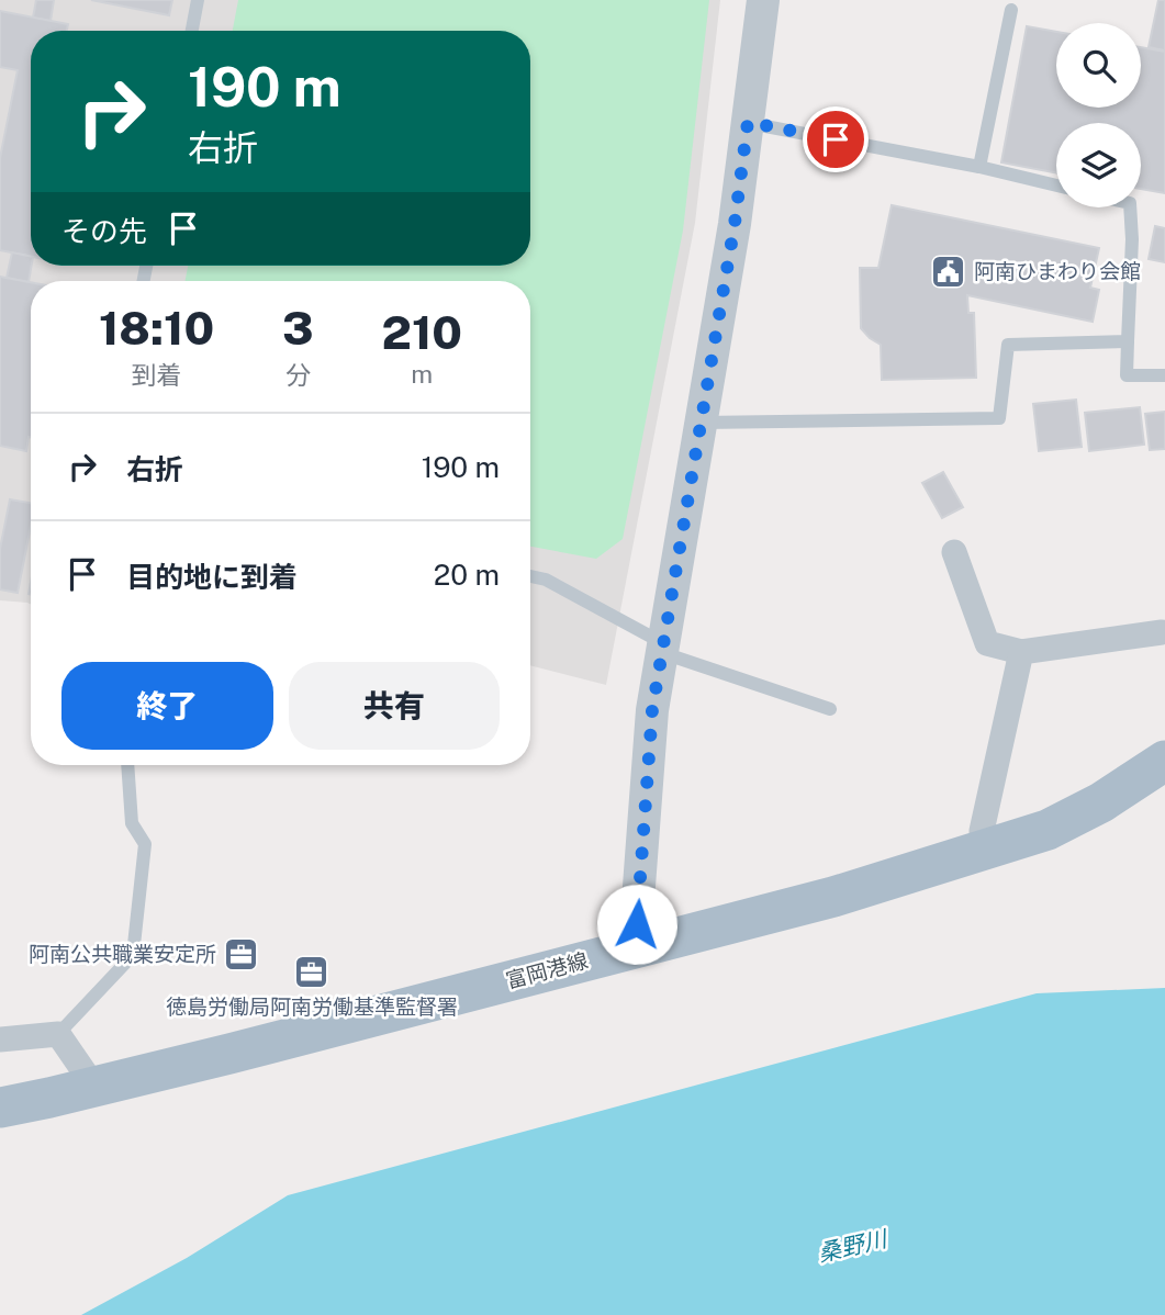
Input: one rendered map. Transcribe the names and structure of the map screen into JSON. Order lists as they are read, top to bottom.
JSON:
{
  "streets": {
    "main road": ["富岡港線"]
  },
  "water": ["桑野川"],
  "places": {
    "public building": ["阿南ひまわり会館"],
    "office": ["阿南公共職業安定所", "徳島労働局阿南労働基準監督署"]
  },
  "page": {
    "turn": ["190 m", "右折"],
    "then": "その先",
    "eta": [
      "18:10",
      "到着",
      "3",
      "分",
      "210",
      "m"
    ],
    "list": [
      {
        "name": "右折",
        "value": "190 m"
      },
      {
        "name": "目的地に到着",
        "value": "20 m"
      }
    ],
    "buttons": ["終了", "共有"]
  }
}
